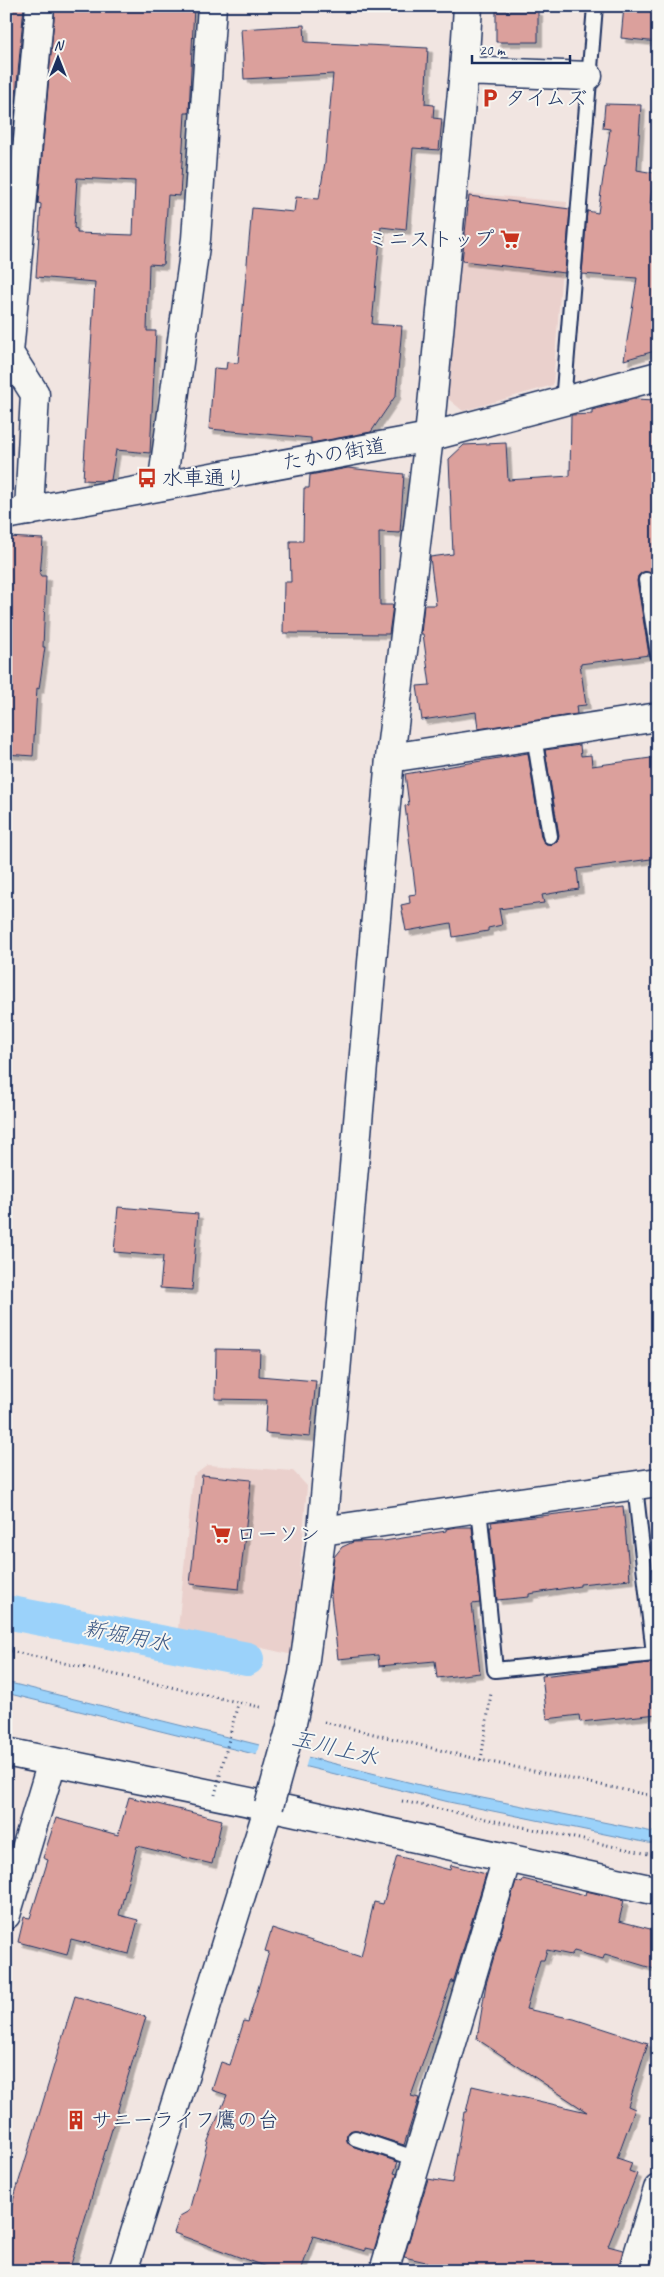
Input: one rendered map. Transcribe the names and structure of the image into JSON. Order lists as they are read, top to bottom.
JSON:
{
  "streets": {
    "street": ["たかの街道"]
  },
  "water": ["新堀用水", "玉川上水"],
  "places": {
    "parking": ["タイムズ"],
    "supermarket": ["ミニストップ", "ローソン"],
    "bus stop": ["水車通り"],
    "building": ["サニーライフ鷹の台"]
  },
  "scale_bar": "20 m",
  "north": "top"
}
